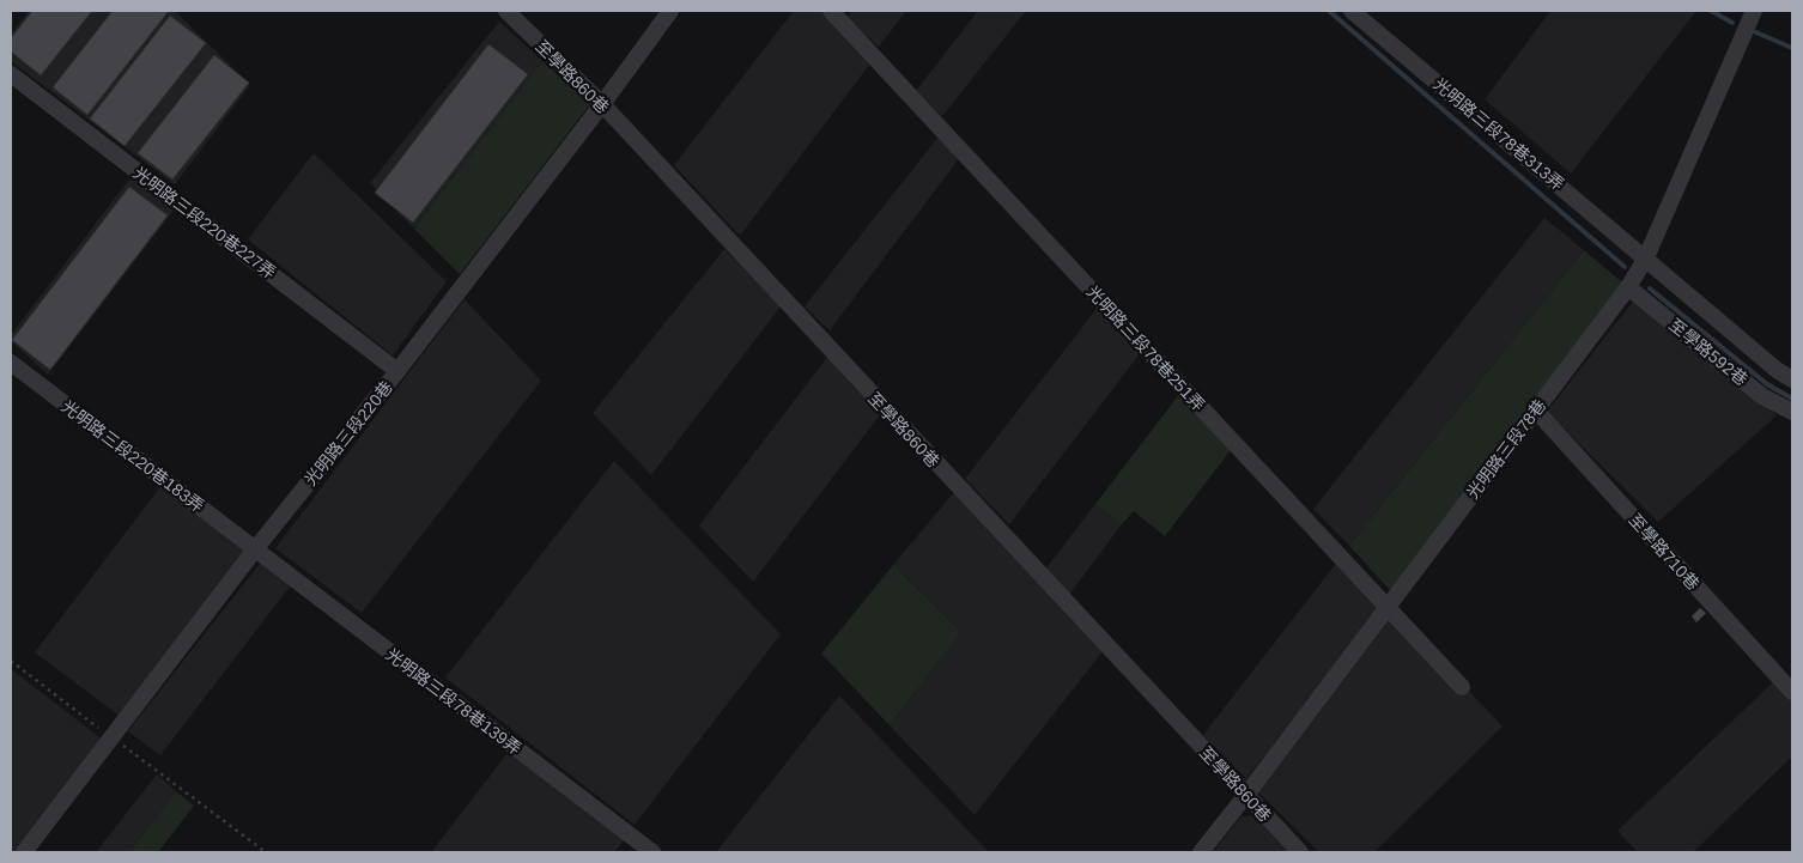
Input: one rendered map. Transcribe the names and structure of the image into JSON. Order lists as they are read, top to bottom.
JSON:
{
  "streets": {
    "street": [
      "至學路860巷",
      "光明路三段78巷313弄",
      "光明路三段220巷227弄",
      "光明路三段78巷251弄",
      "至學路592巷",
      "光明路三段220巷",
      "光明路三段78巷",
      "光明路三段220巷183弄",
      "至學路710巷",
      "光明路三段78巷139弄"
    ]
  },
  "crossings": [
    ["至學路860巷", "光明路三段220巷"],
    ["至學路860巷", "光明路三段78巷"],
    ["光明路三段78巷313弄", "光明路三段78巷"],
    ["光明路三段220巷227弄", "光明路三段220巷"],
    ["光明路三段78巷251弄", "光明路三段78巷"],
    ["至學路592巷", "光明路三段78巷"],
    ["光明路三段220巷", "光明路三段220巷183弄"],
    ["光明路三段220巷", "光明路三段78巷139弄"],
    ["光明路三段78巷", "至學路710巷"],
    ["光明路三段220巷183弄", "光明路三段78巷139弄"]
  ]
}
